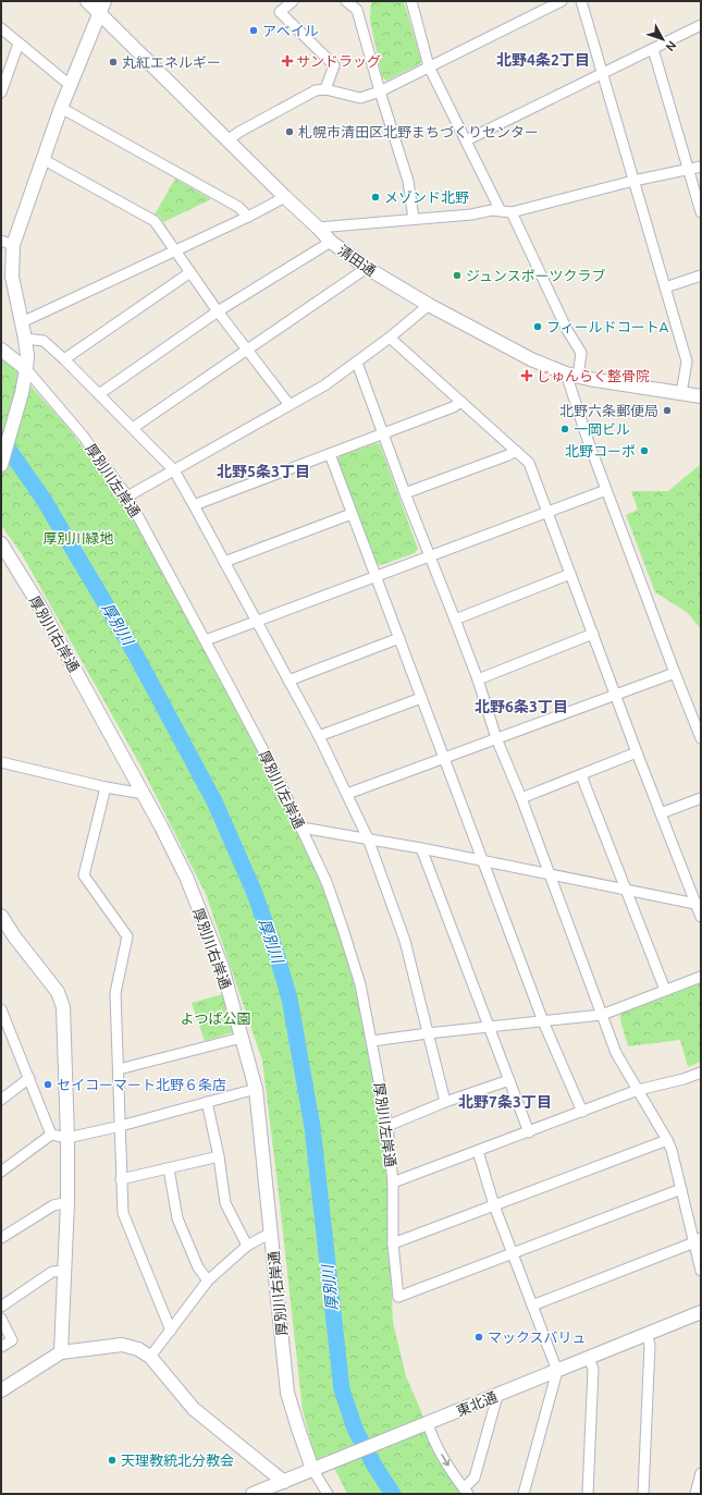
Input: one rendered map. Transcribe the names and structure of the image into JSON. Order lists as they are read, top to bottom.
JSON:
{
  "streets": {
    "street": [
      "清田通",
      "厚別川左岸通",
      "厚別川右岸通",
      "東北通"
    ]
  },
  "crossings": [
    ["厚別川右岸通", "東北通"]
  ],
  "districts": [
    "北野4条2丁目",
    "北野5条3丁目",
    "北野6条3丁目",
    "北野7条3丁目"
  ],
  "water": ["厚別川"],
  "parks": ["厚別川緑地", "よつば公園"],
  "places": {
    "other": [
      "アベイル",
      "丸紅エネルギー",
      "札幌市清田区北野まちづくりセンター",
      "メゾンド北野",
      "ジュンスポーツクラブ",
      "フィールドコートA",
      "北野六条郵便局",
      "一岡ビル",
      "北野コーポ",
      "セイコーマート北野６条店",
      "マックスバリュ",
      "天理教統北分教会"
    ],
    "health": ["サンドラッグ", "じゅんらく整骨院"]
  },
  "north": "bottom right"
}
